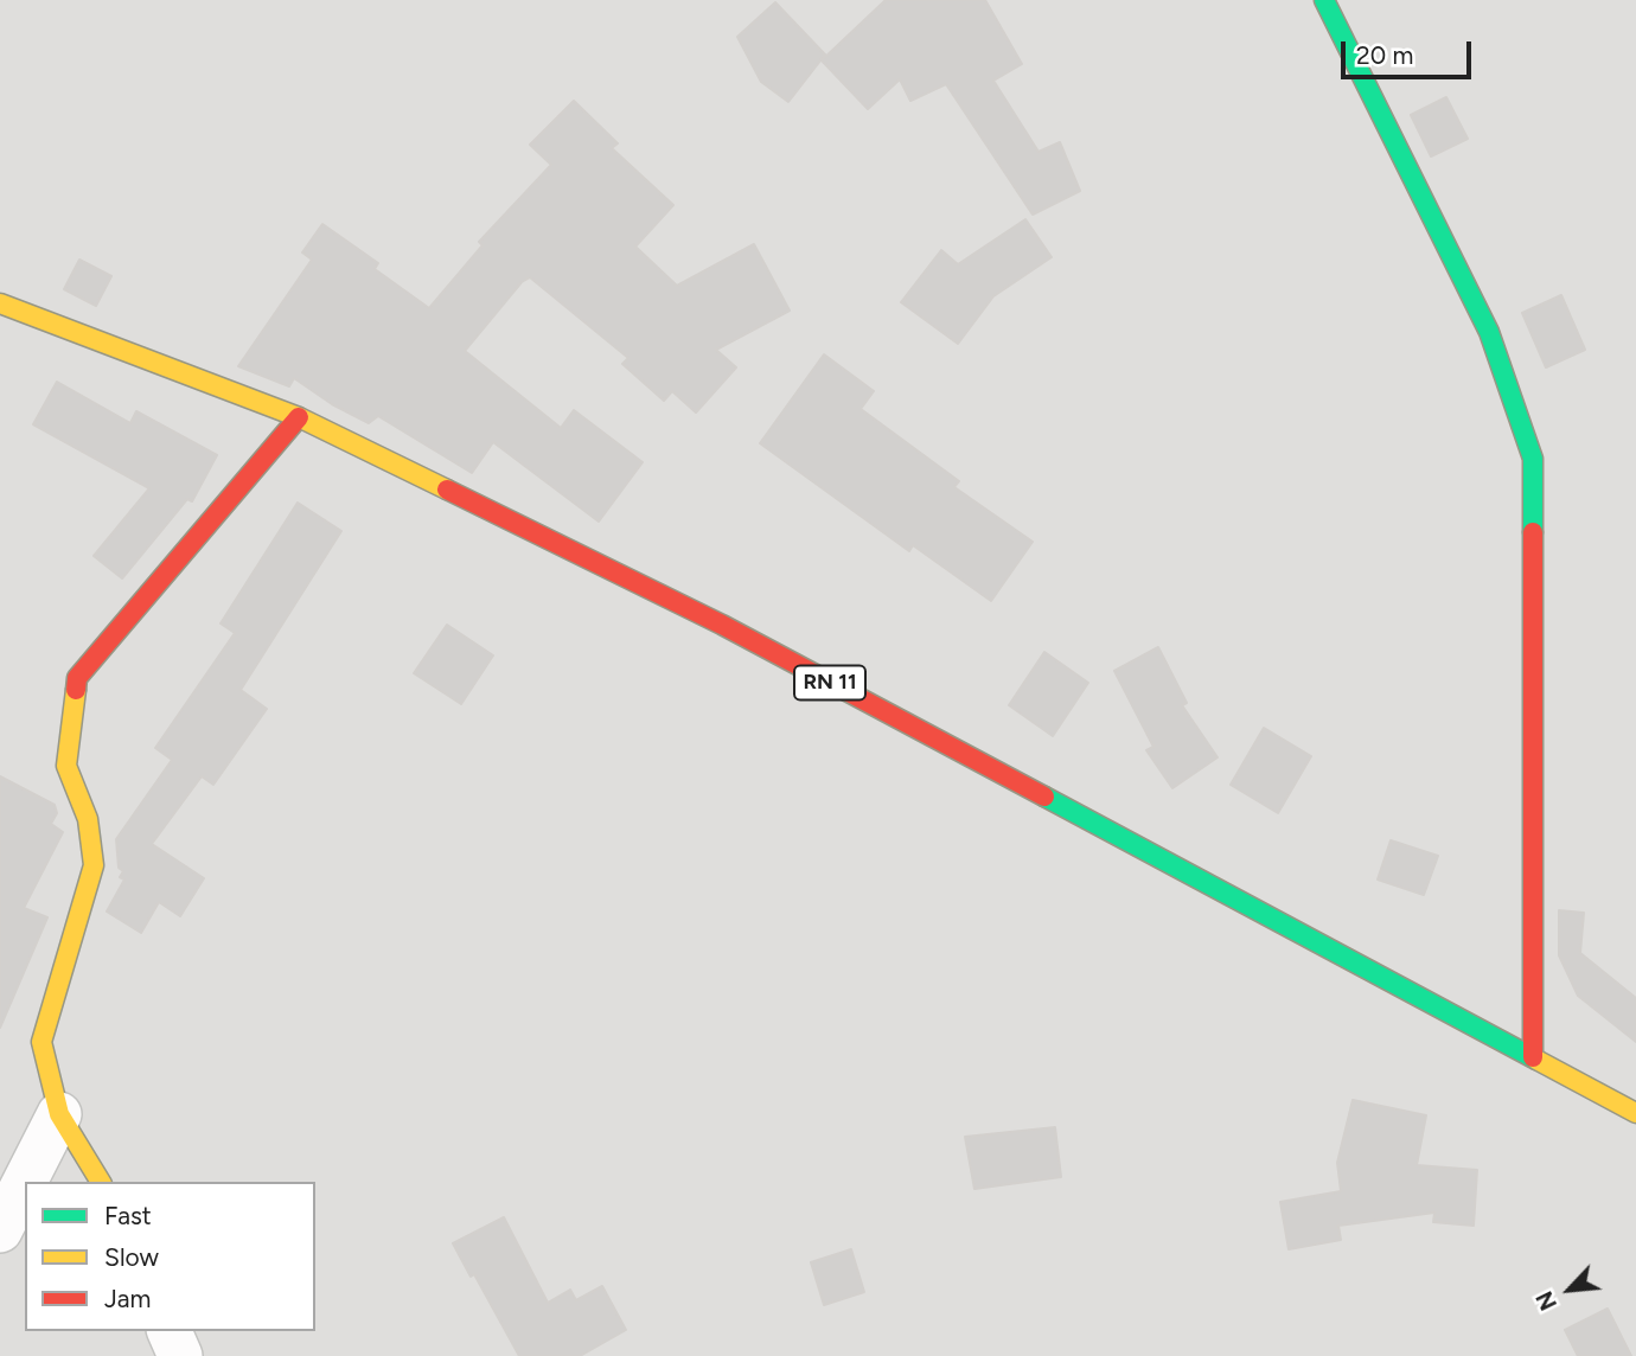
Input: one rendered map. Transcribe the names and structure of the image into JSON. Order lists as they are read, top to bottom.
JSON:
{
  "streets": {
    "street": ["RN 11"]
  },
  "legend": ["Fast", "Slow", "Jam"],
  "scale_bar": "20 m",
  "north": "bottom left"
}
